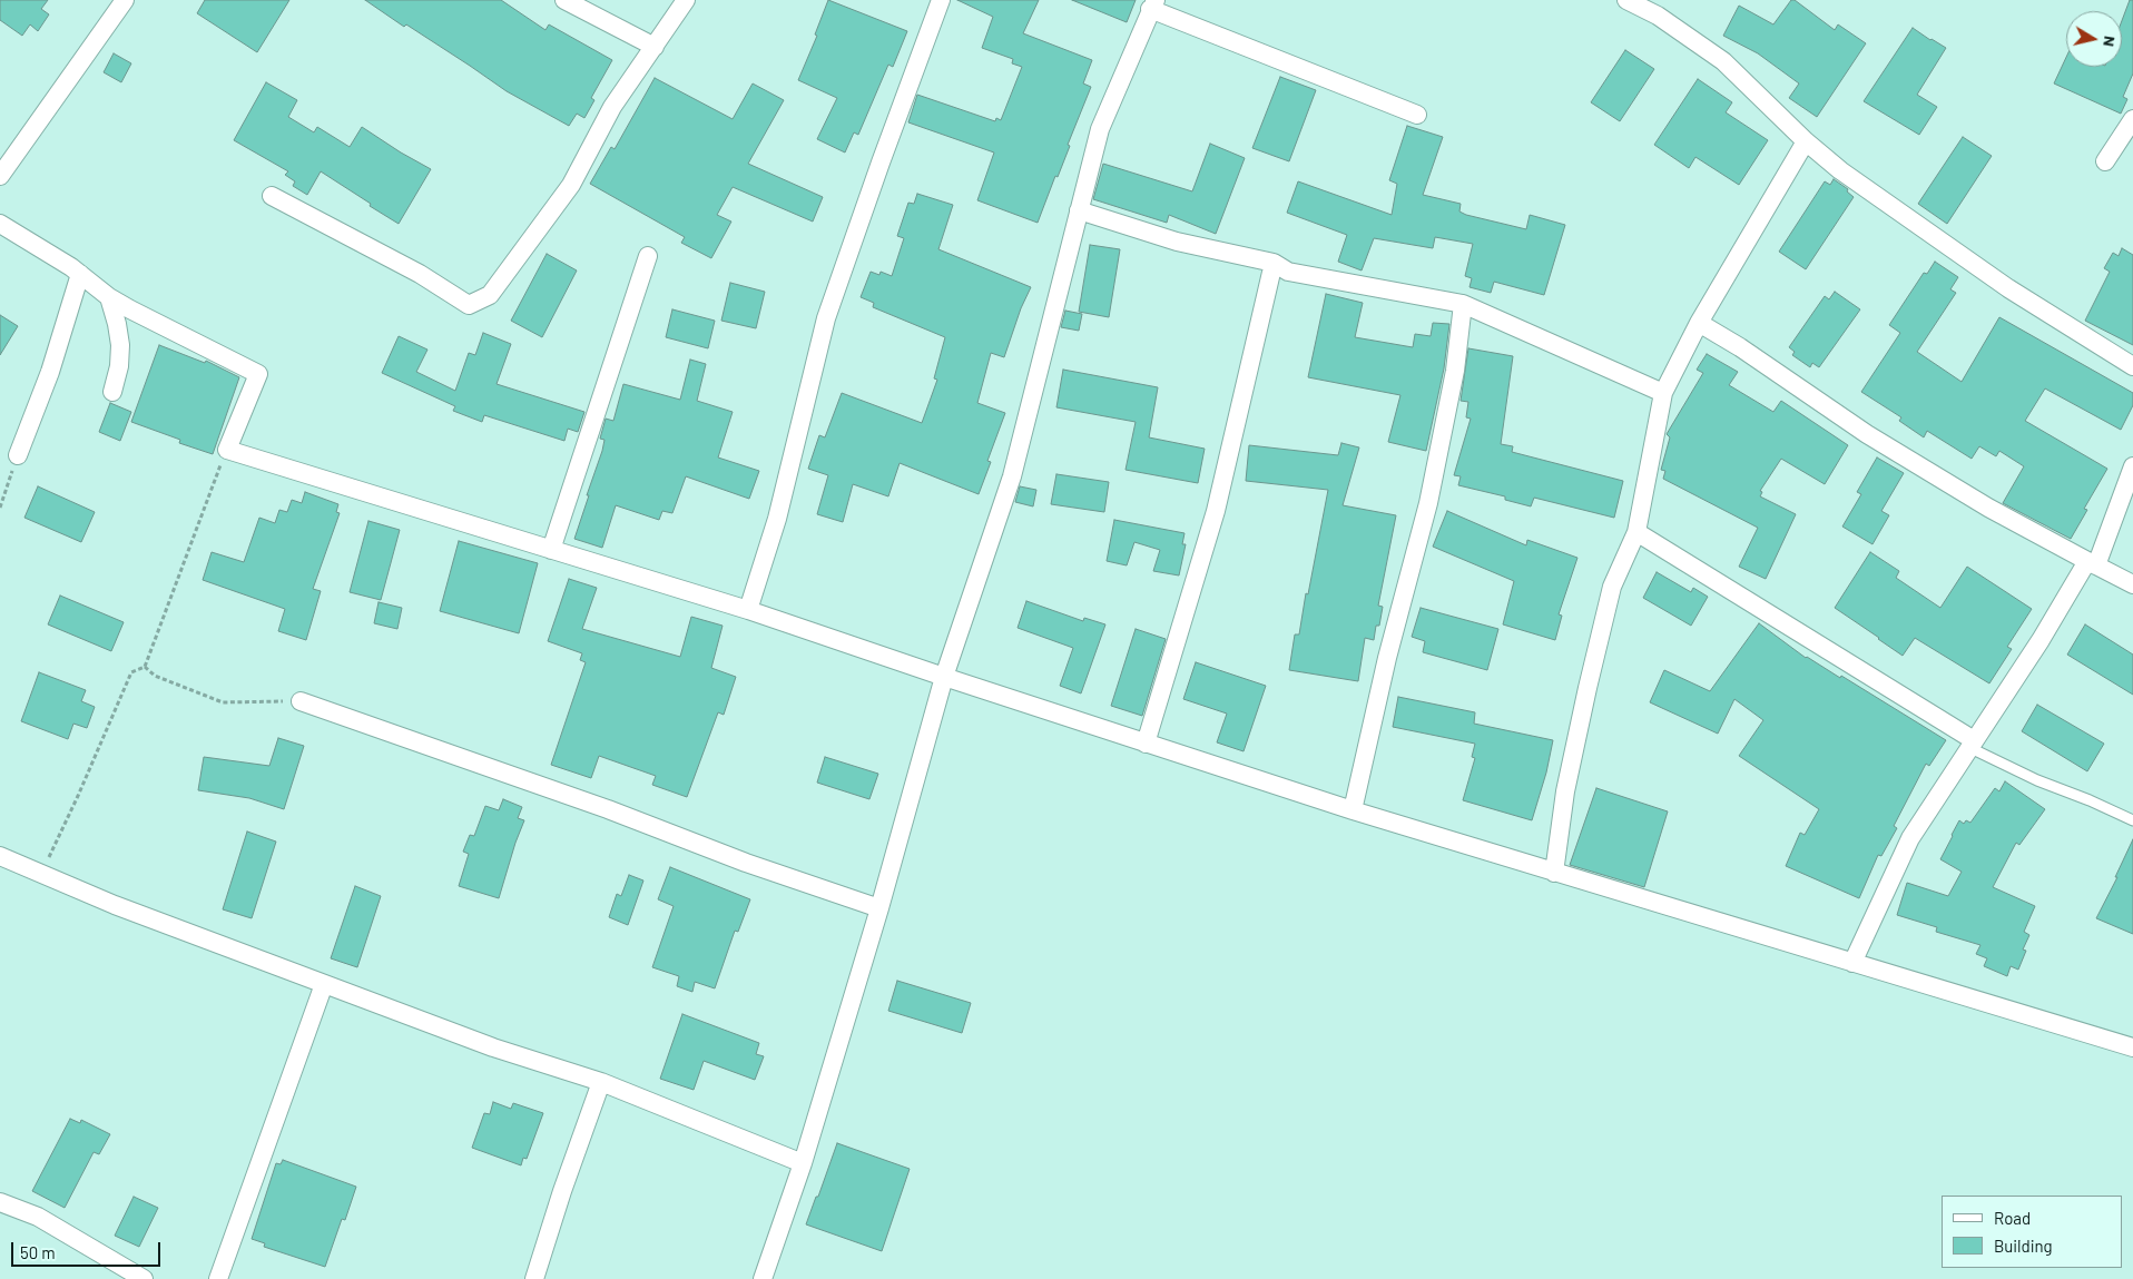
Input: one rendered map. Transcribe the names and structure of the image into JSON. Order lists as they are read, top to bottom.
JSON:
{
  "legend": ["Road", "Building"],
  "scale_bar": "50 m",
  "north": "right"
}
